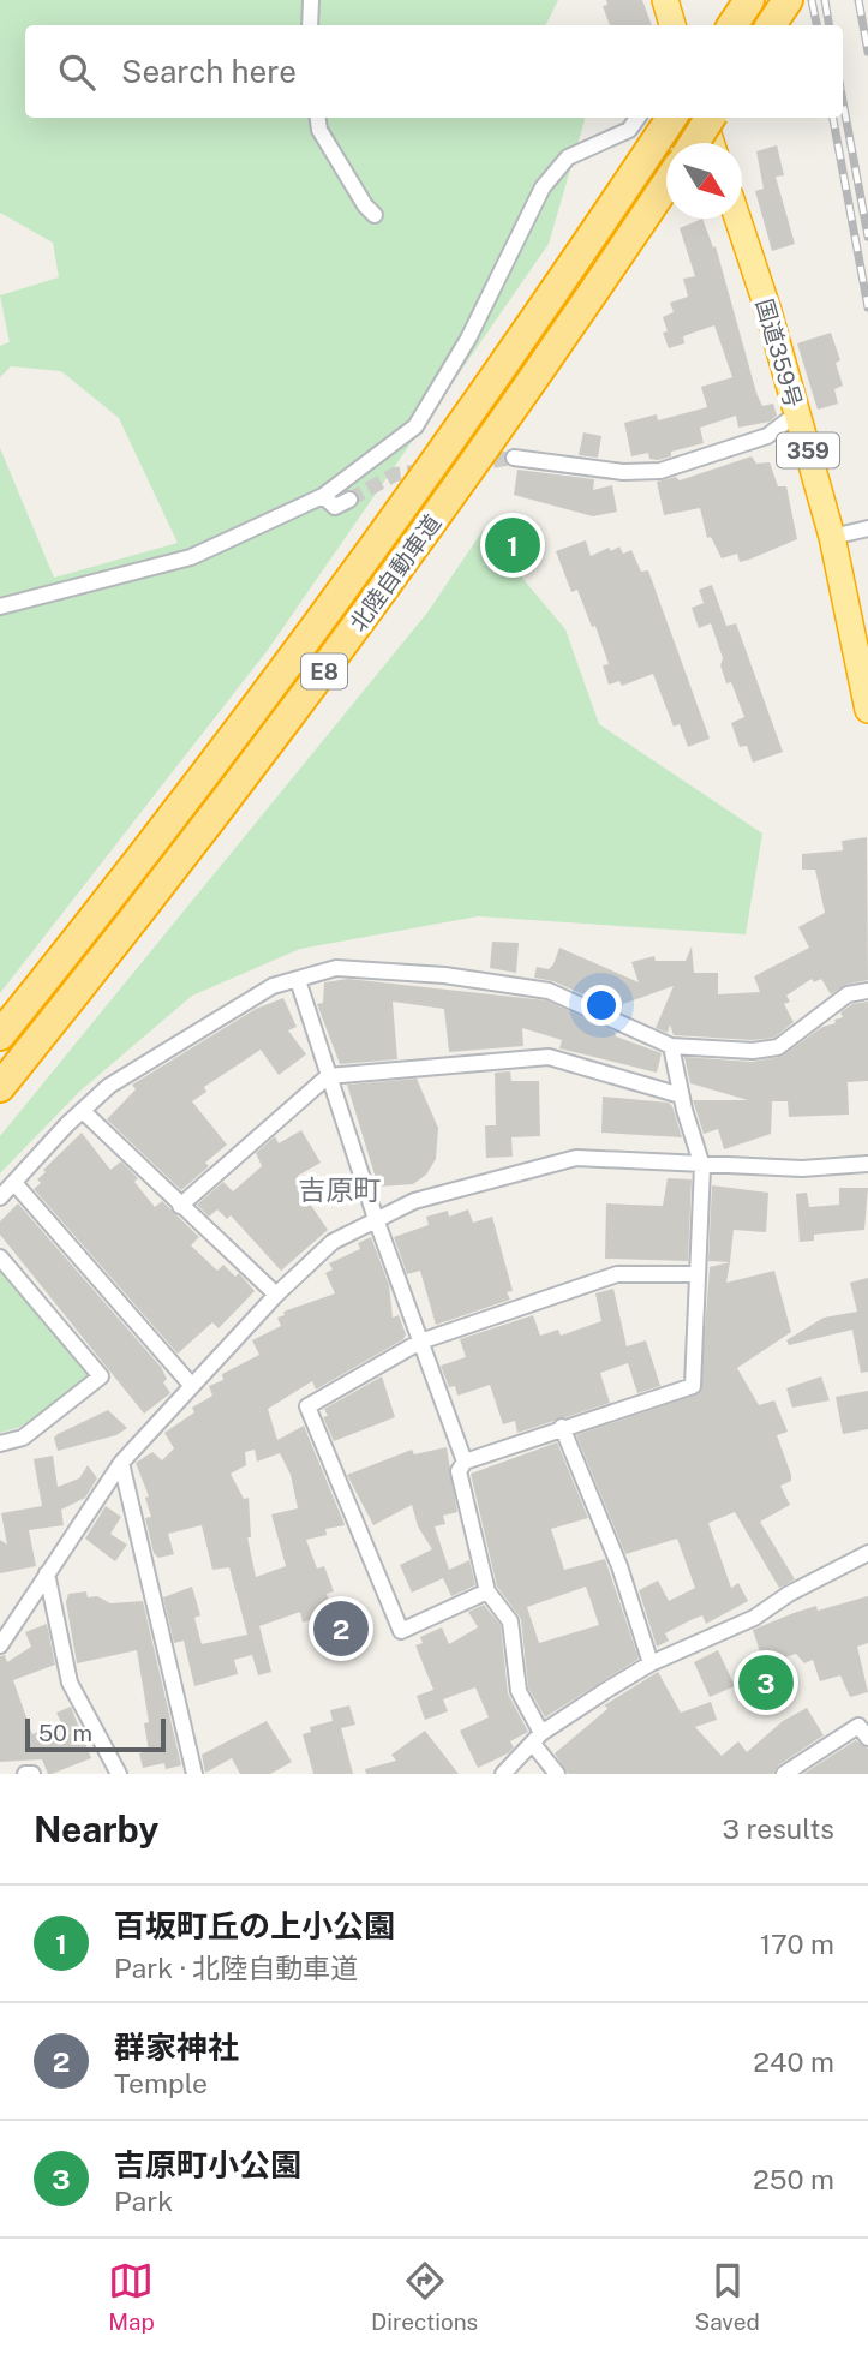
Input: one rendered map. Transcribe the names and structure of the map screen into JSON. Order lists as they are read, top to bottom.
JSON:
{
  "streets": {
    "highway": [
      "国道359号",
      "359",
      "北陸自動車道",
      "E8"
    ]
  },
  "districts": ["吉原町"],
  "scale_bar": "50 m",
  "north": "bottom right",
  "page": {
    "search": "Search here",
    "pins": ["1", "2", "3"],
    "scale": "50 m",
    "heading": ["Nearby", "3 results"],
    "list": [
      {
        "mark": "1",
        "name": "百坂町丘の上小公園",
        "note": "Park · 北陸自動車道",
        "value": "170 m"
      },
      {
        "mark": "2",
        "name": "群家神社",
        "note": "Temple",
        "value": "240 m"
      },
      {
        "mark": "3",
        "name": "吉原町小公園",
        "note": "Park",
        "value": "250 m"
      }
    ],
    "nav": ["Map", "Directions", "Saved"]
  }
}
